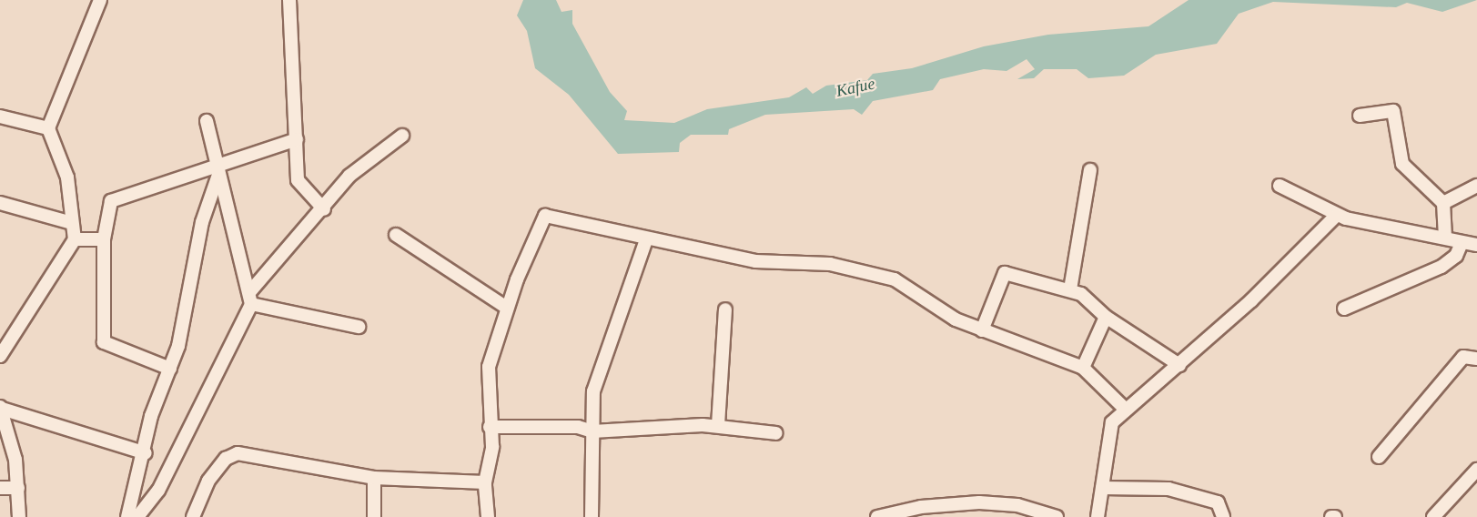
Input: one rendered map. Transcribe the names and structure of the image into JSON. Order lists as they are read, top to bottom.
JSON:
{
  "water": ["Kafue"]
}
